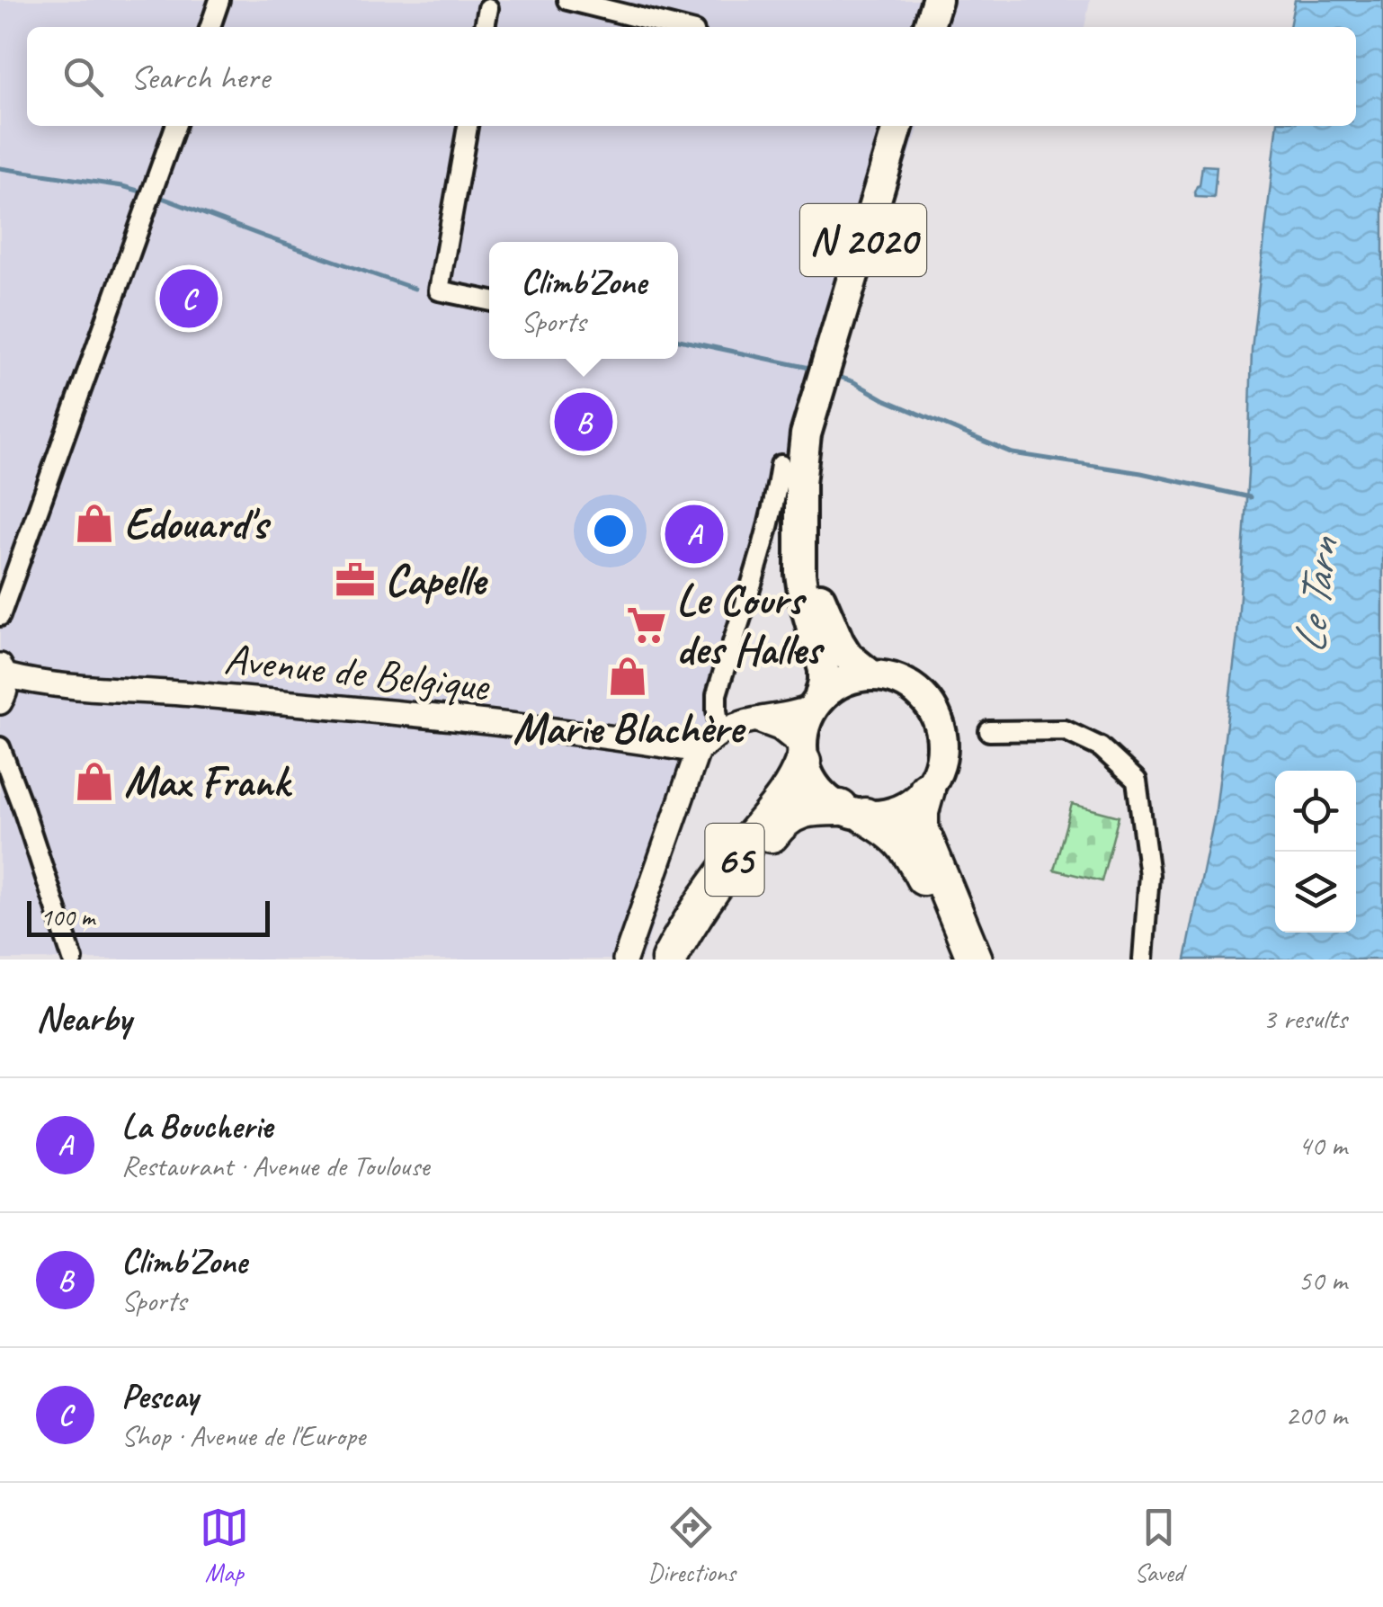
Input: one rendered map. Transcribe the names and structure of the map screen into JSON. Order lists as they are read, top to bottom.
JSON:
{
  "streets": {
    "highway": ["65"],
    "main road": ["N 2020"],
    "street": ["Avenue de Belgique"]
  },
  "crossings": [
    ["N 2020", "65"]
  ],
  "water": ["Le Tarn"],
  "places": {
    "shop": ["Edouard's", "Marie Blachère", "Max Frank"],
    "office": ["Capelle"],
    "supermarket": ["Le Cours des Halles"]
  },
  "scale_bar": "100 m",
  "page": {
    "search": "Search here",
    "popup": ["Climb'Zone", "Sports"],
    "pins": ["C", "B", "A"],
    "scale": "100 m",
    "heading": ["Nearby", "3 results"],
    "list": [
      {
        "mark": "A",
        "name": "La Boucherie",
        "note": "Restaurant · Avenue de Toulouse",
        "value": "40 m"
      },
      {
        "mark": "B",
        "name": "Climb'Zone",
        "note": "Sports",
        "value": "50 m"
      },
      {
        "mark": "C",
        "name": "Pescay",
        "note": "Shop · Avenue de l'Europe",
        "value": "200 m"
      }
    ],
    "nav": ["Map", "Directions", "Saved"]
  }
}
